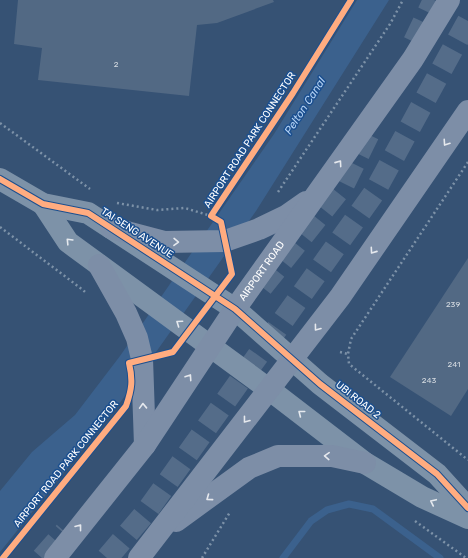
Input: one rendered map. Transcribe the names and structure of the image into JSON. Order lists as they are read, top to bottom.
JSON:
{
  "streets": {
    "main road": ["AIRPORT ROAD"],
    "street": ["TAI SENG AVENUE", "UBI ROAD 2"],
    "cycle path": ["AIRPORT ROAD PARK CONNECTOR"]
  },
  "crossings": [
    ["TAI SENG AVENUE", "AIRPORT ROAD"],
    ["TAI SENG AVENUE", "UBI ROAD 2"],
    ["AIRPORT ROAD", "UBI ROAD 2"]
  ],
  "water": ["Pelton Canal"],
  "house_numbers": [
    "2",
    "239",
    "241",
    "243"
  ]
}
